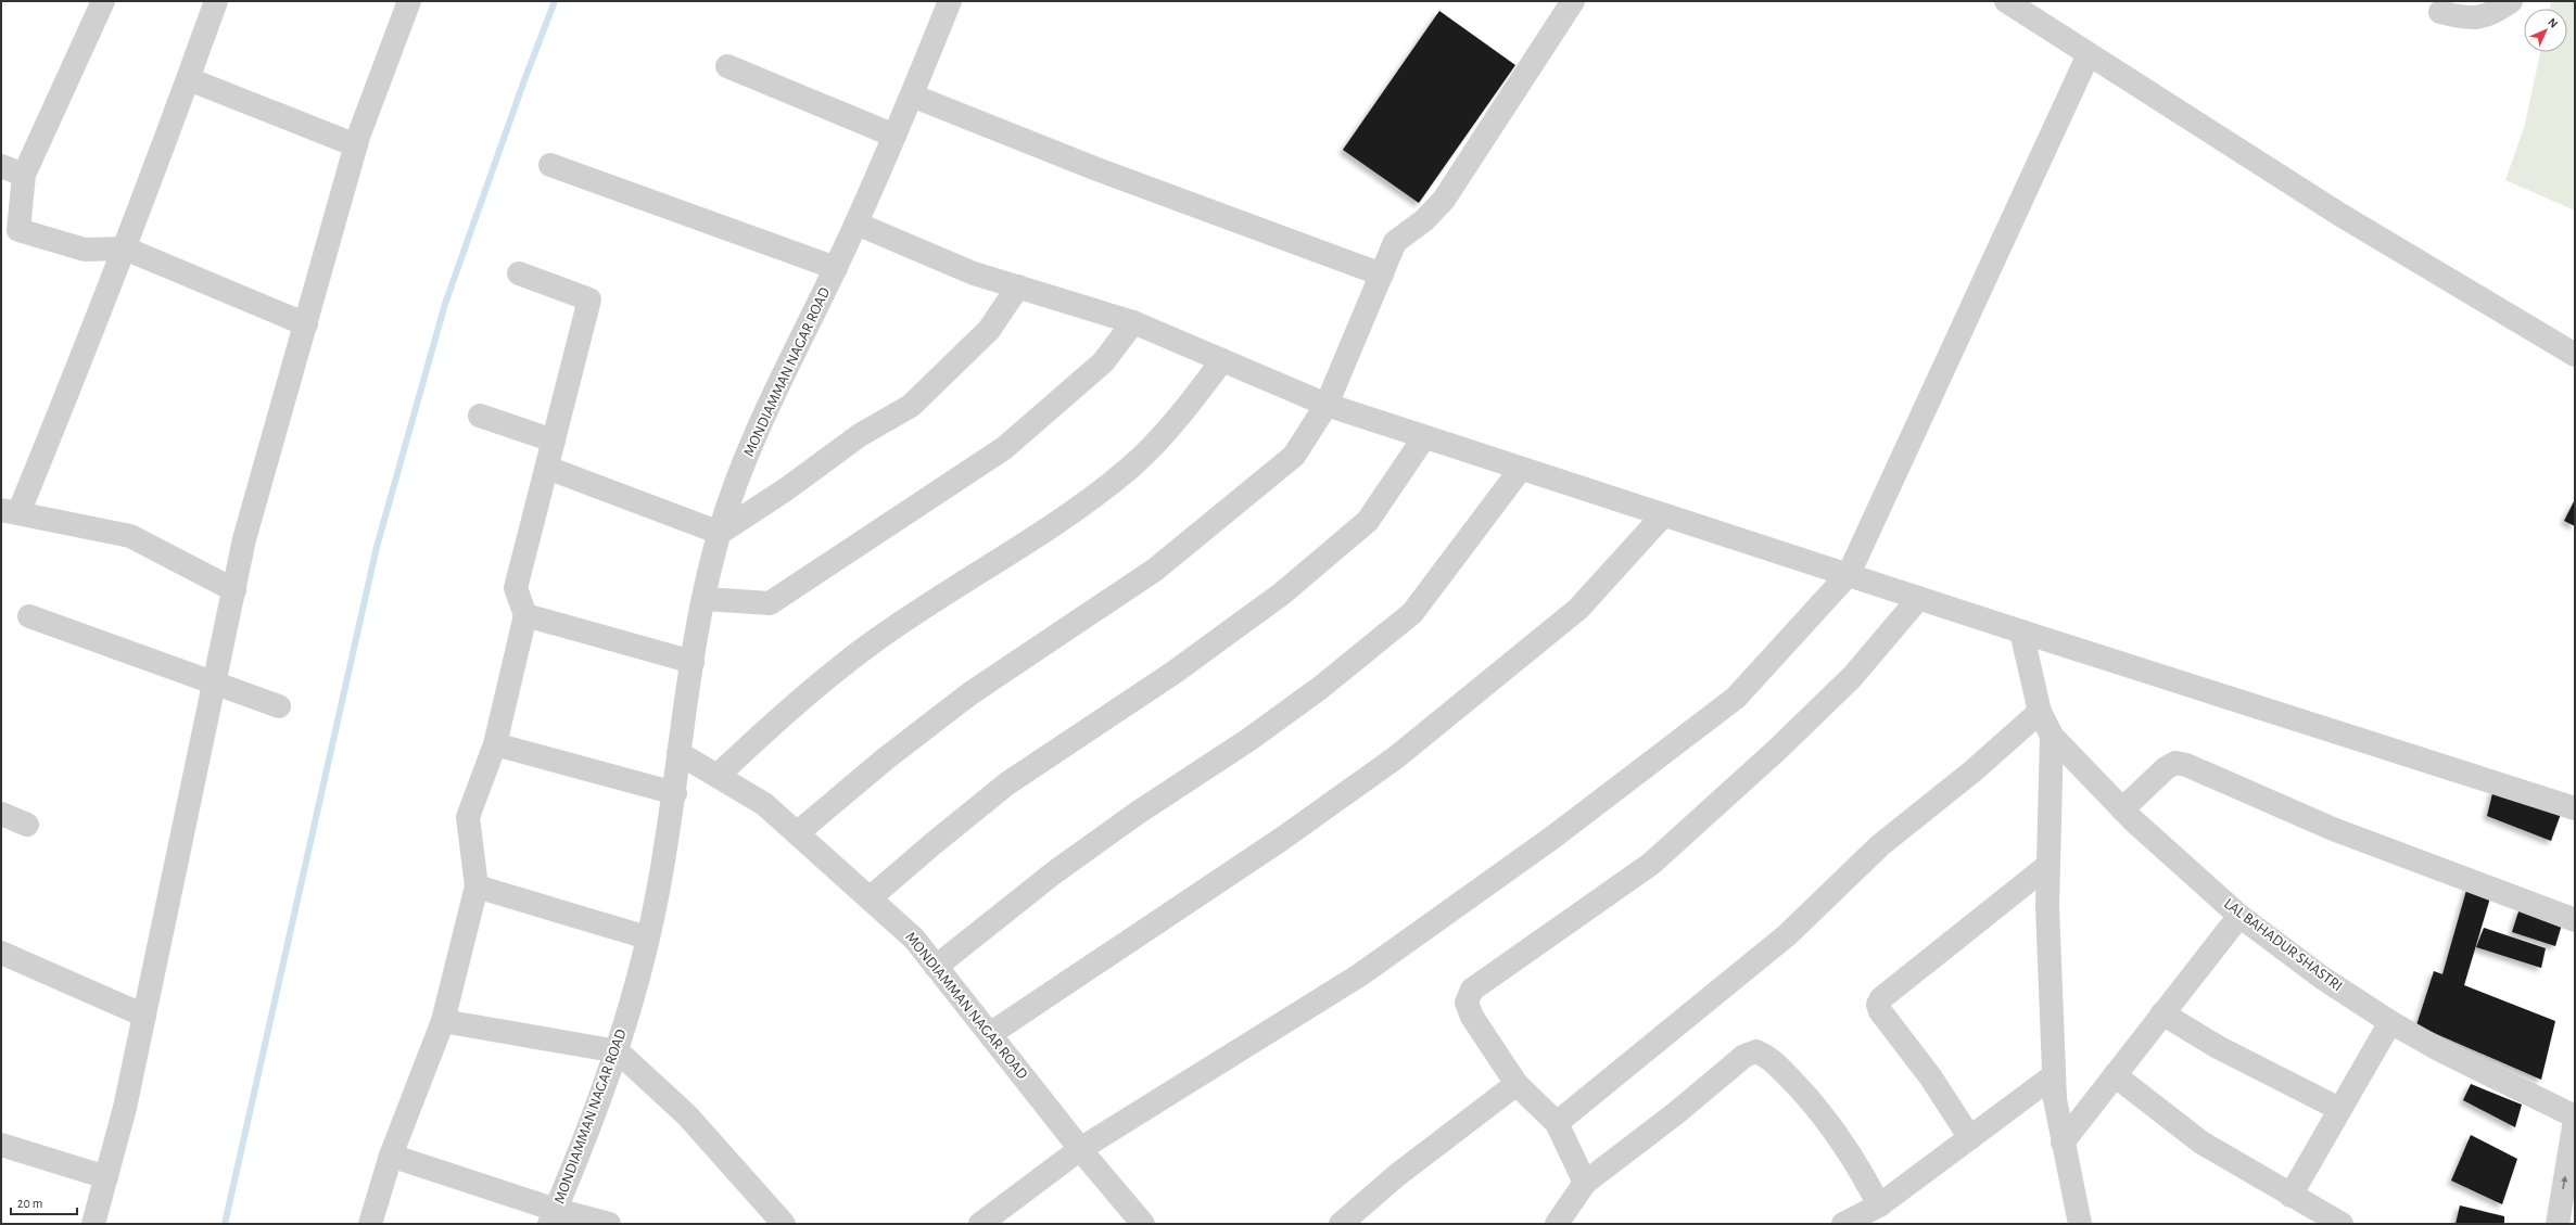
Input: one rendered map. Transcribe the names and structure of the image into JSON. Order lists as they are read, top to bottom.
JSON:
{
  "streets": {
    "street": ["MONDIAMMAN NAGAR ROAD", "LAL BAHADUR SHASTRI"]
  },
  "scale_bar": "20 m",
  "north": "top right"
}
